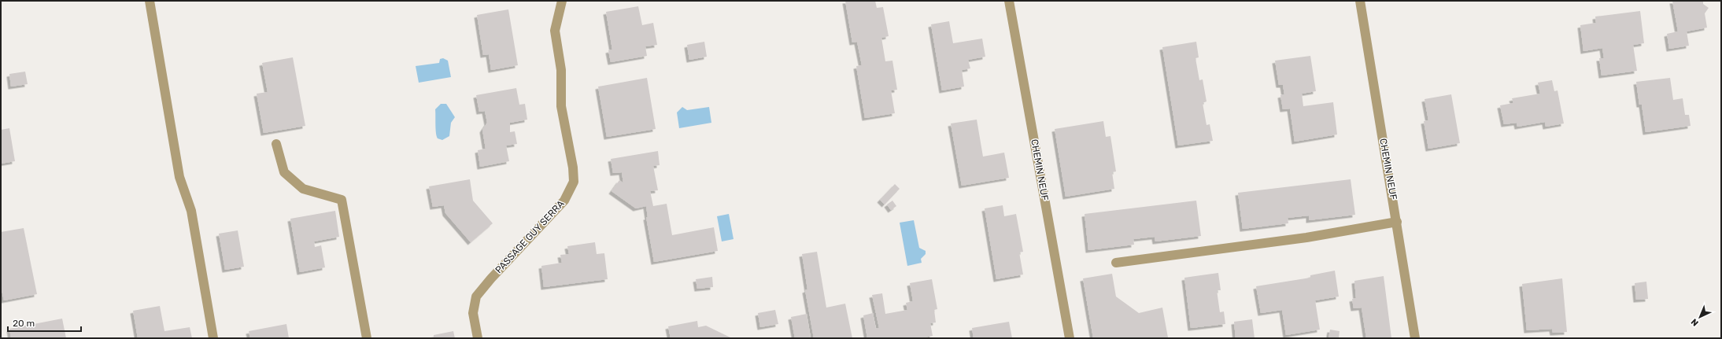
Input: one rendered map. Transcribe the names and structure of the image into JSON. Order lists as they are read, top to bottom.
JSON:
{
  "streets": {
    "street": ["CHEMIN NEUF", "PASSAGE GUY SERRA"]
  },
  "scale_bar": "20 m",
  "north": "bottom left"
}
